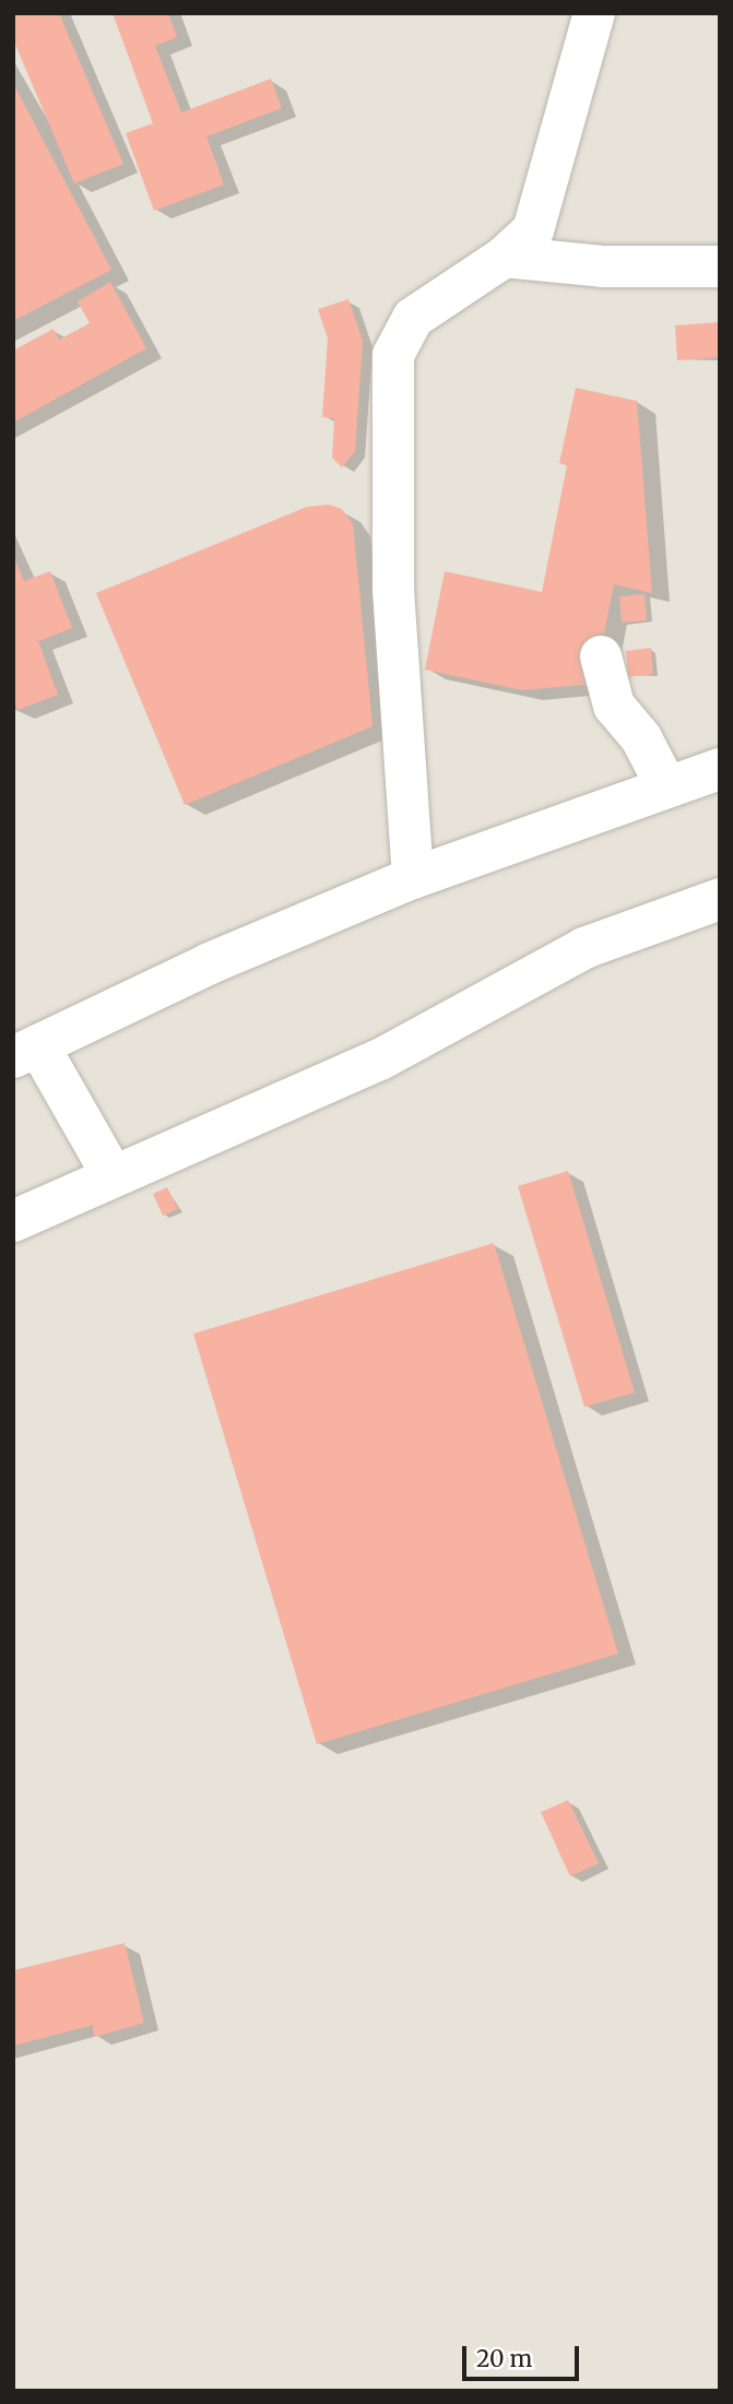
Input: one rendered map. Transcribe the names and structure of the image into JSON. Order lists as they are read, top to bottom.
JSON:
{
  "scale_bar": "20 m"
}
